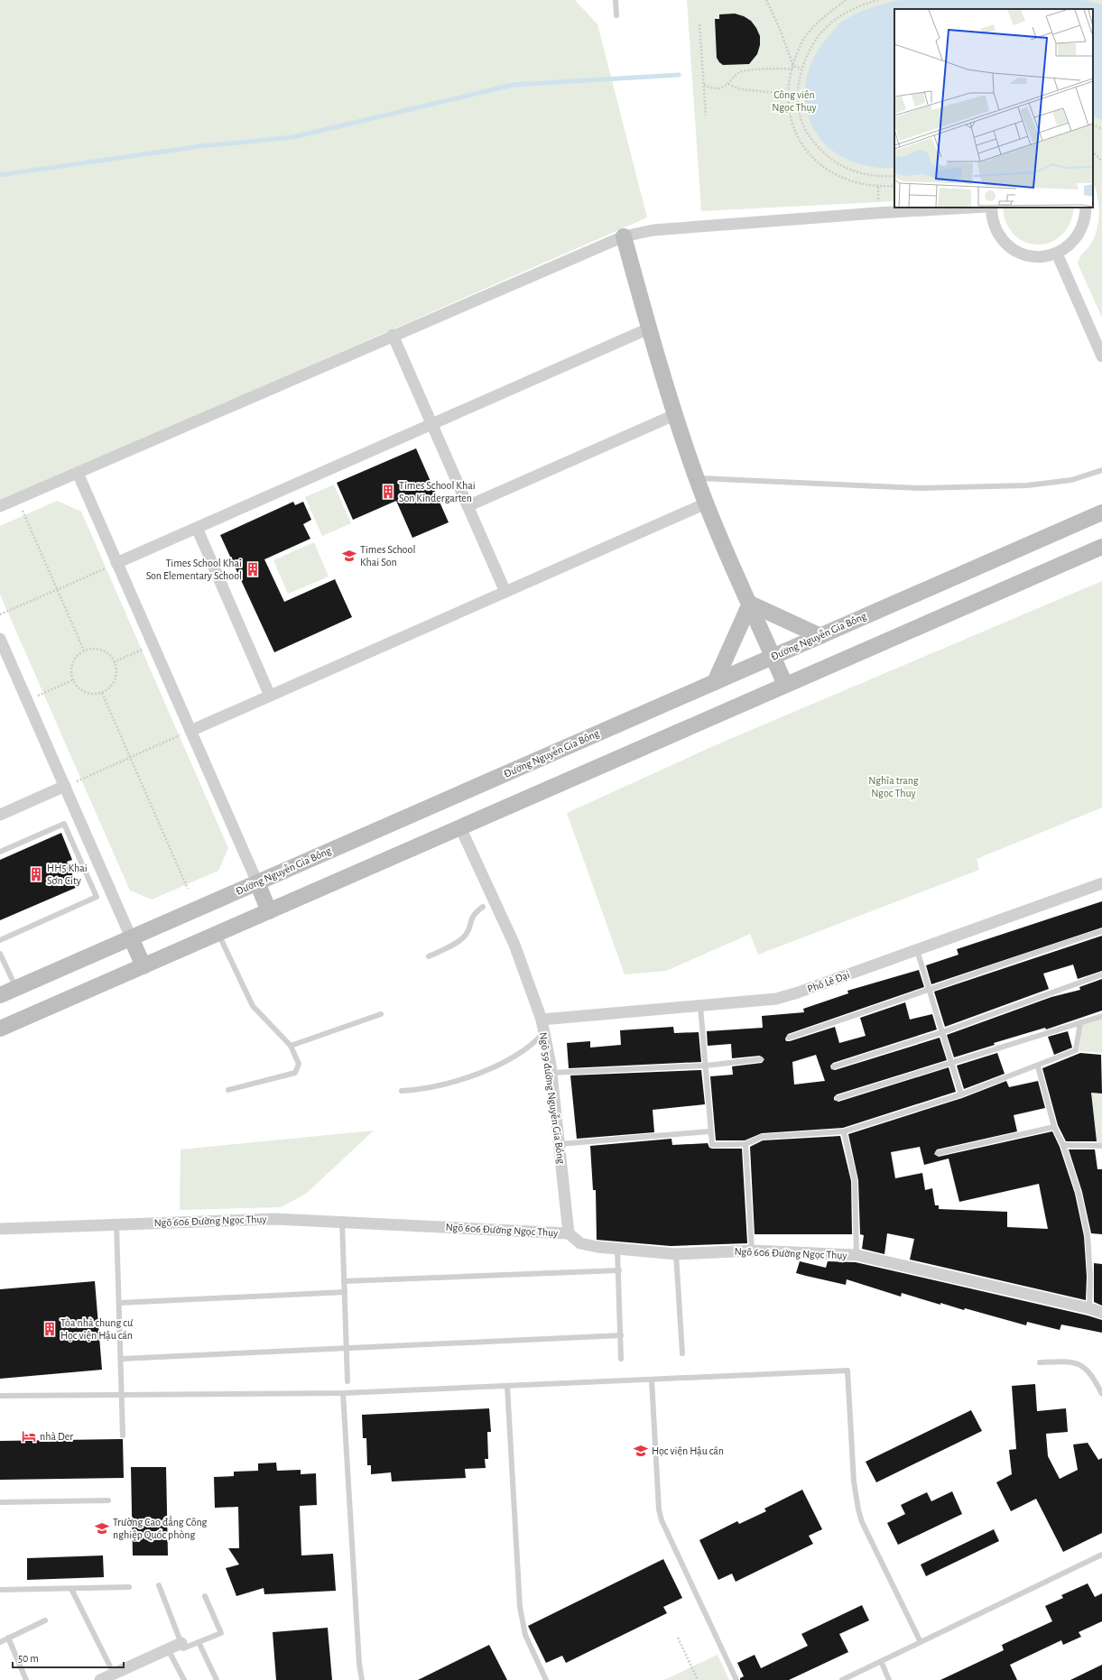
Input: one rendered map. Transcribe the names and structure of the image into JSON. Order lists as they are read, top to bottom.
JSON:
{
  "streets": {
    "main road": ["Đường Nguyễn Gia Bồng"],
    "street": ["Phố Lê Đại", "Ngõ 59 đường Nguyễn Gia Bồng", "Ngõ 606 Đường Ngọc Thụy"]
  },
  "crossings": [
    ["Phố Lê Đại", "Ngõ 59 đường Nguyễn Gia Bồng"],
    ["Ngõ 59 đường Nguyễn Gia Bồng", "Ngõ 606 Đường Ngọc Thụy"]
  ],
  "parks": ["Công viên Ngọc Thụy", "Nghĩa trang Ngọc Thuỵ"],
  "places": {
    "building": [
      "Times School Khai Son Kindergarten",
      "Times School Khai Son Elementary School",
      "HH5 Khai Sơn City",
      "Tòa nhà chung cư Học viện Hậu cần"
    ],
    "school or university": ["Times School Khai Son", "Học viện Hậu cần", "Trường Cao đẳng Công nghiệp Quốc phòng"],
    "hotel": ["nhà Der"]
  },
  "scale_bar": "50 m"
}
